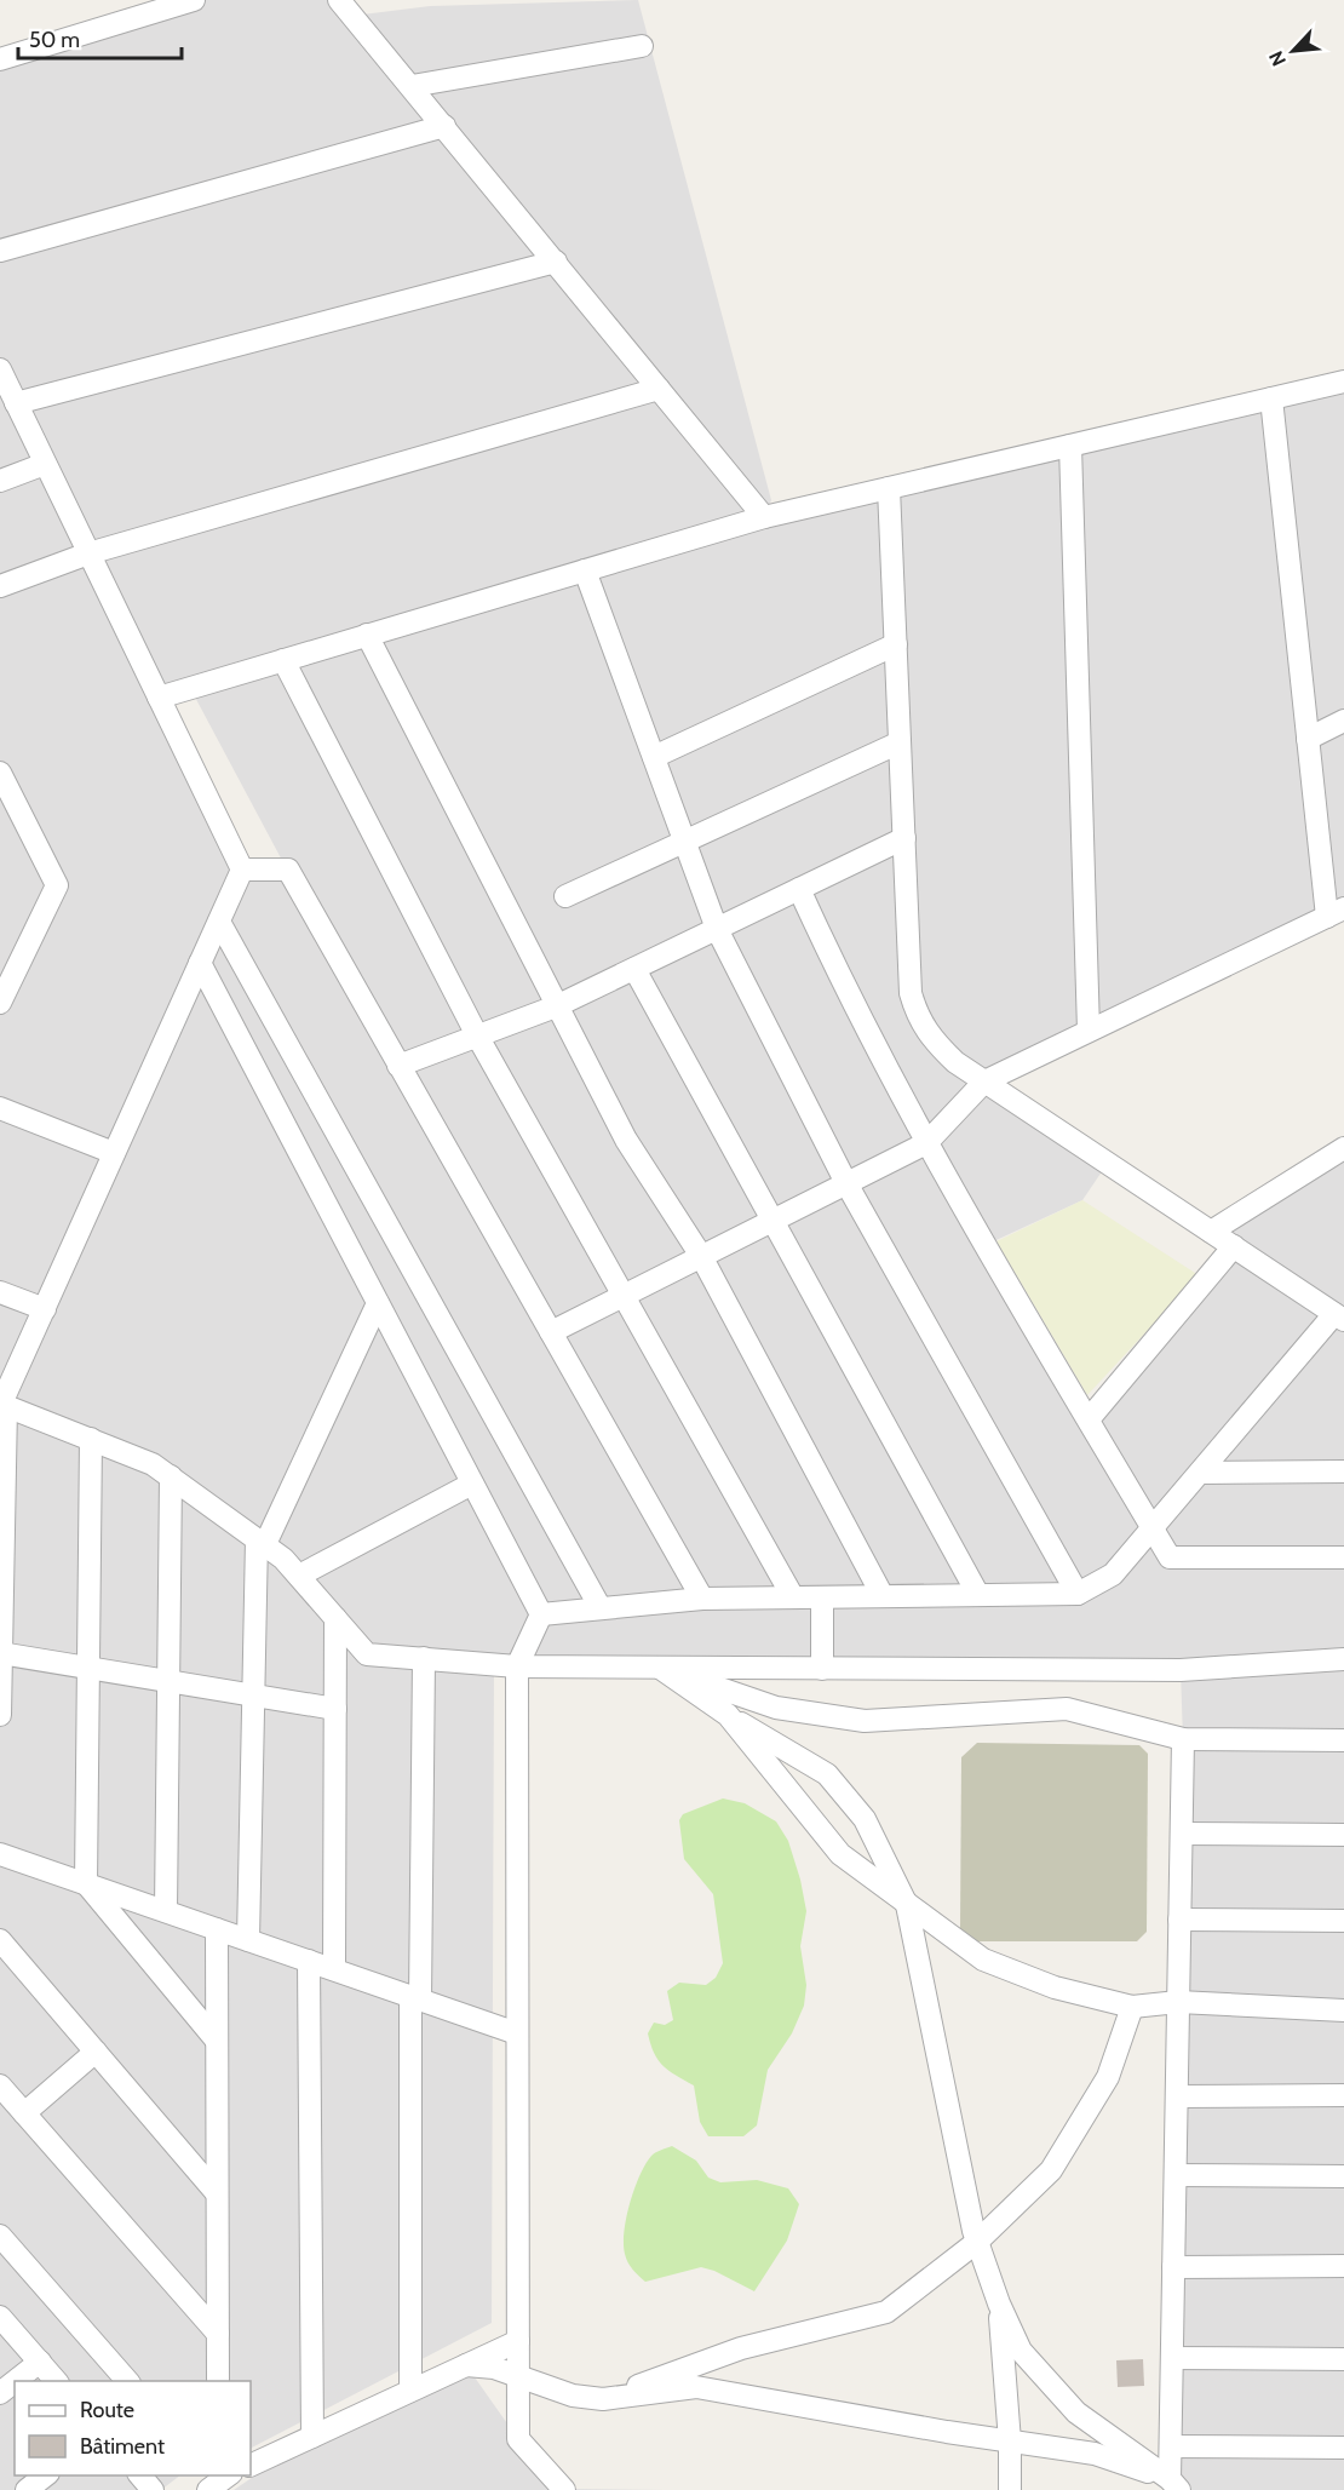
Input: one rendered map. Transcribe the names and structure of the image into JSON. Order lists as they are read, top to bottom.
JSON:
{
  "legend": ["Route", "Bâtiment"],
  "scale_bar": "50 m",
  "north": "bottom left"
}
